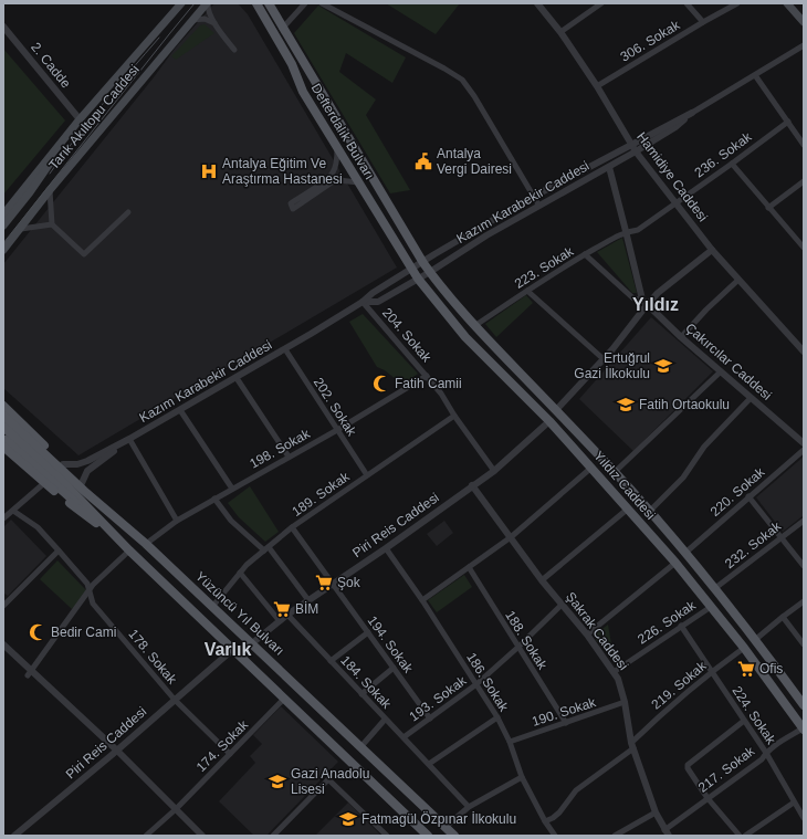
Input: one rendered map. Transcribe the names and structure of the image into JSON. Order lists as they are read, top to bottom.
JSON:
{
  "streets": {
    "main road": [
      "Tarık Akıltopu Caddesi",
      "Defterdalık Bulvarı",
      "Yıldız Caddesi",
      "Yüzüncü Yıl Bulvarı"
    ],
    "street": [
      "306. Sokak",
      "2. Cadde",
      "236. Sokak",
      "Hamidiye Caddesi",
      "Kazım Karabekir Caddesi",
      "223. Sokak",
      "204. Sokak",
      "Çakırcılar Caddesi",
      "202. Sokak",
      "198. Sokak",
      "220. Sokak",
      "189. Sokak",
      "Piri Reis Caddesi",
      "232. Sokak",
      "226. Sokak",
      "Şakrak Caddesi",
      "188. Sokak",
      "194. Sokak",
      "178. Sokak",
      "184. Sokak",
      "186. Sokak",
      "219. Sokak",
      "193. Sokak",
      "190. Sokak",
      "224. Sokak",
      "174. Sokak",
      "217. Sokak"
    ]
  },
  "crossings": [
    ["306. Sokak", "Hamidiye Caddesi"],
    ["2. Cadde", "Tarık Akıltopu Caddesi"],
    ["Defterdalık Bulvarı", "Kazım Karabekir Caddesi"],
    ["Defterdalık Bulvarı", "Yıldız Caddesi"],
    ["236. Sokak", "Hamidiye Caddesi"],
    ["236. Sokak", "223. Sokak"],
    ["Hamidiye Caddesi", "Kazım Karabekir Caddesi"],
    ["Kazım Karabekir Caddesi", "204. Sokak"],
    ["Kazım Karabekir Caddesi", "202. Sokak"],
    ["Kazım Karabekir Caddesi", "Yıldız Caddesi"],
    ["223. Sokak", "Yıldız Caddesi"],
    ["204. Sokak", "198. Sokak"],
    ["204. Sokak", "189. Sokak"],
    ["204. Sokak", "Piri Reis Caddesi"],
    ["202. Sokak", "198. Sokak"],
    ["202. Sokak", "189. Sokak"],
    ["198. Sokak", "Yüzüncü Yıl Bulvarı"],
    ["Yıldız Caddesi", "220. Sokak"],
    ["Yıldız Caddesi", "Piri Reis Caddesi"],
    ["Yıldız Caddesi", "232. Sokak"],
    ["Yıldız Caddesi", "226. Sokak"],
    ["Yıldız Caddesi", "219. Sokak"],
    ["Yıldız Caddesi", "217. Sokak"],
    ["189. Sokak", "Yüzüncü Yıl Bulvarı"],
    ["189. Sokak", "194. Sokak"],
    ["Piri Reis Caddesi", "Yüzüncü Yıl Bulvarı"],
    ["Piri Reis Caddesi", "Şakrak Caddesi"],
    ["Piri Reis Caddesi", "194. Sokak"],
    ["Piri Reis Caddesi", "178. Sokak"],
    ["Piri Reis Caddesi", "184. Sokak"],
    ["Piri Reis Caddesi", "186. Sokak"],
    ["226. Sokak", "Şakrak Caddesi"],
    ["226. Sokak", "224. Sokak"],
    ["Şakrak Caddesi", "219. Sokak"],
    ["Şakrak Caddesi", "193. Sokak"],
    ["Şakrak Caddesi", "190. Sokak"],
    ["Şakrak Caddesi", "217. Sokak"],
    ["188. Sokak", "193. Sokak"],
    ["188. Sokak", "190. Sokak"],
    ["194. Sokak", "193. Sokak"],
    ["178. Sokak", "174. Sokak"],
    ["184. Sokak", "193. Sokak"],
    ["186. Sokak", "219. Sokak"],
    ["186. Sokak", "193. Sokak"],
    ["186. Sokak", "190. Sokak"],
    ["219. Sokak", "224. Sokak"],
    ["224. Sokak", "217. Sokak"]
  ],
  "districts": ["Yıldız", "Varlık"],
  "places": {
    "public building": ["Antalya Vergi Dairesi"],
    "hospital": ["Antalya Eğitim Ve Araştırma Hastanesi"],
    "school or university": [
      "Ertuğrul Gazi İlkokulu",
      "Fatih Ortaokulu",
      "Gazi Anadolu Lisesi",
      "Fatmagül Özpınar İlkokulu"
    ],
    "mosque": ["Fatih Camii", "Bedir Cami"],
    "supermarket": ["Şok", "BİM", "Ofis"]
  }
}
